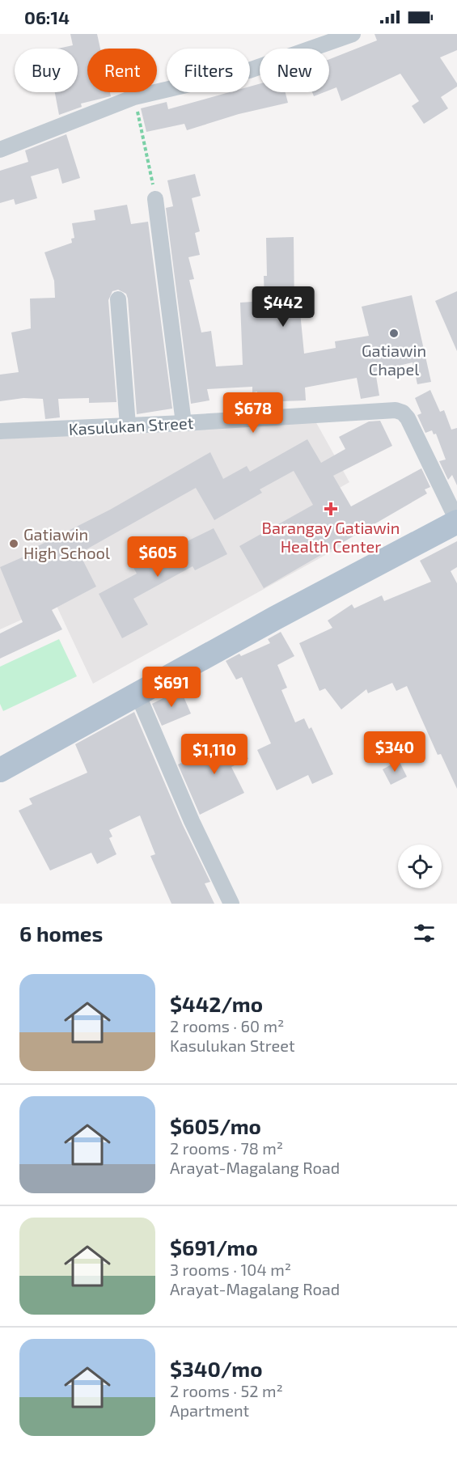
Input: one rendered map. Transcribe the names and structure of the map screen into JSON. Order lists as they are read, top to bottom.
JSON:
{
  "streets": {
    "street": ["Kasulukan Street"]
  },
  "places": {
    "other": ["Gatiawin Chapel", "Gatiawin High School"],
    "health": ["Barangay Gatiawin Health Center"]
  },
  "page": {
    "status": "06:14",
    "chip": [
      "Buy",
      "Rent",
      "Filters",
      "New"
    ],
    "price": [
      "$442",
      "$678",
      "$605",
      "$691",
      "$340",
      "$1,110"
    ],
    "heading": "6 homes",
    "list": [
      {
        "name": "$442/mo",
        "note": "2 rooms · 60 m² · Kasulukan Street"
      },
      {
        "name": "$605/mo",
        "note": "2 rooms · 78 m² · Arayat-Magalang Road"
      },
      {
        "name": "$691/mo",
        "note": "3 rooms · 104 m² · Arayat-Magalang Road"
      },
      {
        "name": "$340/mo",
        "note": "2 rooms · 52 m² · Apartment"
      }
    ]
  }
}
